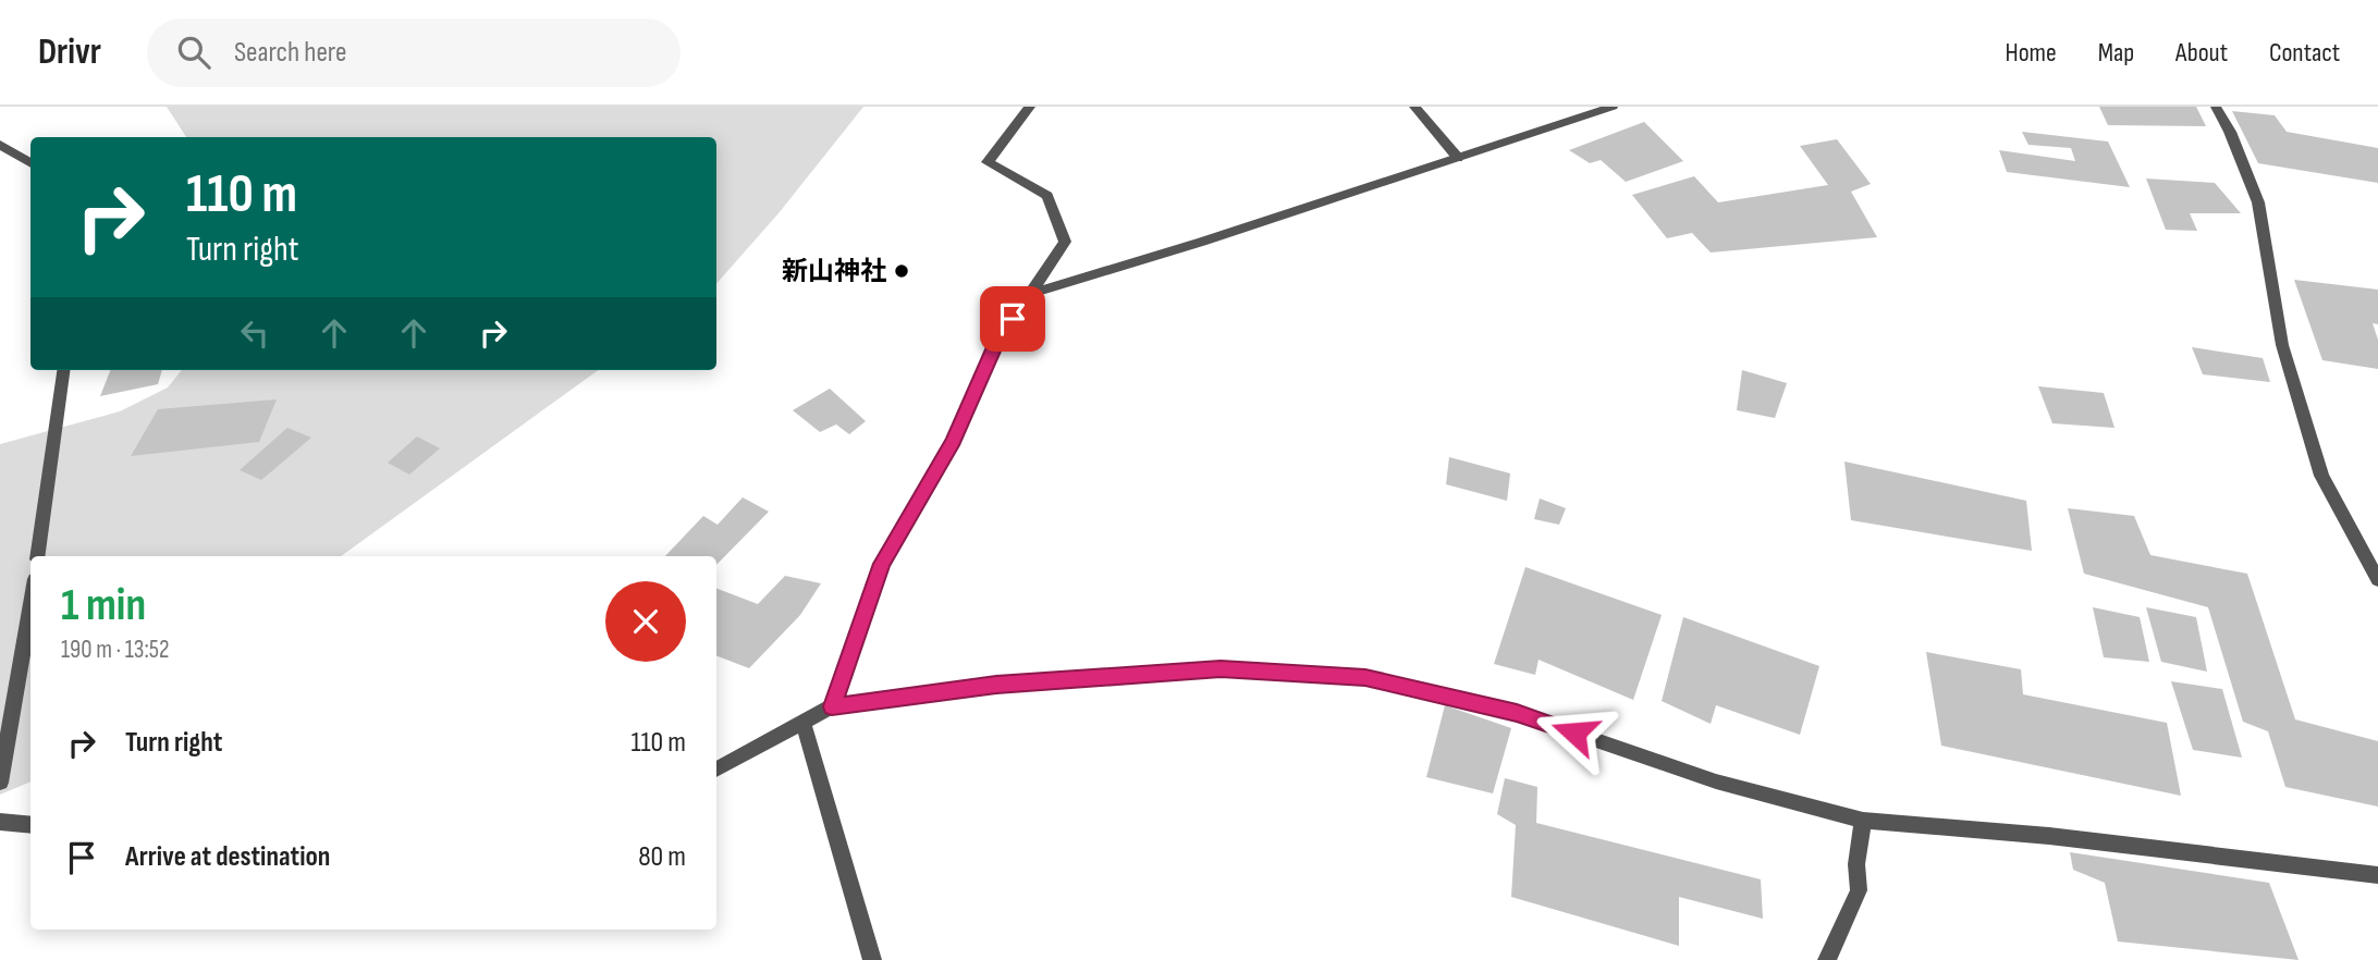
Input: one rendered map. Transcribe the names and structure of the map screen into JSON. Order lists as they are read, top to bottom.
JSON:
{
  "places": ["新山神社"],
  "page": {
    "header": "Drivr",
    "search": "Search here",
    "nav": [
      "Home",
      "Map",
      "About",
      "Contact"
    ],
    "turn": ["110 m", "Turn right"],
    "heading": ["1 min", "190 m · 13:52"],
    "list": [
      {
        "name": "Turn right",
        "value": "110 m"
      },
      {
        "name": "Arrive at destination",
        "value": "80 m"
      }
    ]
  }
}
